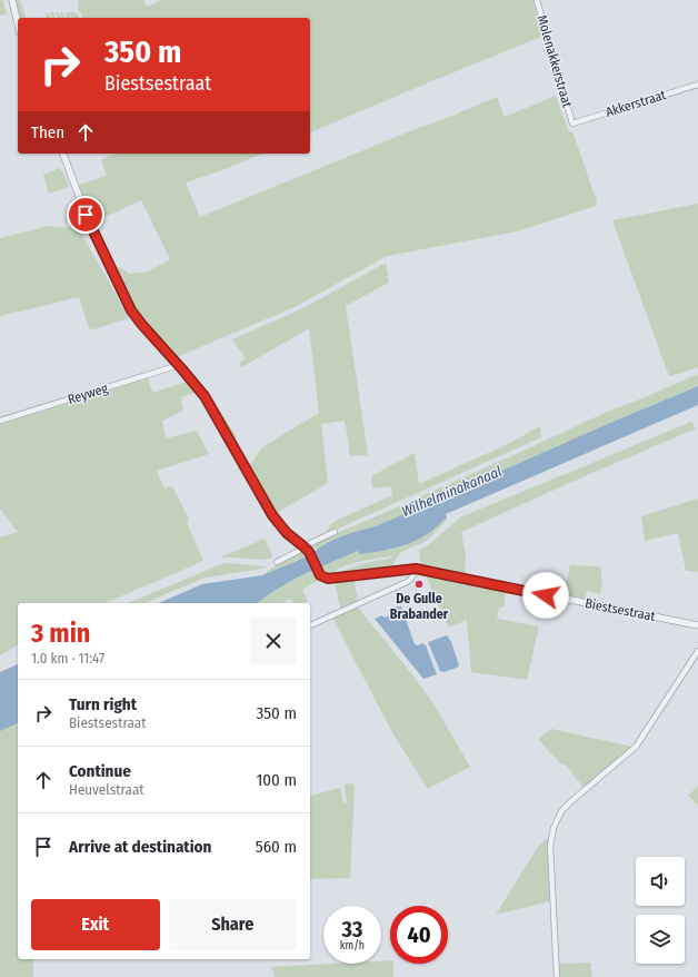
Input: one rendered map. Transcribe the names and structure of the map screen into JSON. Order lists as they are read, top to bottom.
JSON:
{
  "streets": {
    "street": [
      "Molenakkerstraat",
      "Akkerstraat",
      "Reyweg",
      "Biestsestraat"
    ]
  },
  "crossings": [
    ["Molenakkerstraat", "Akkerstraat"]
  ],
  "water": ["Wilhelminakanaal"],
  "places": ["De Gulle Brabander"],
  "page": {
    "turn": ["350 m", "Biestsestraat"],
    "then": "Then",
    "heading": ["3 min", "1.0 km · 11:47"],
    "list": [
      {
        "name": "Turn right",
        "note": "Biestsestraat",
        "value": "350 m"
      },
      {
        "name": "Continue",
        "note": "Heuvelstraat",
        "value": "100 m"
      },
      {
        "name": "Arrive at destination",
        "value": "560 m"
      }
    ],
    "buttons": ["Exit", "Share"],
    "speed": "33 km/h",
    "limit": "40"
  }
}
